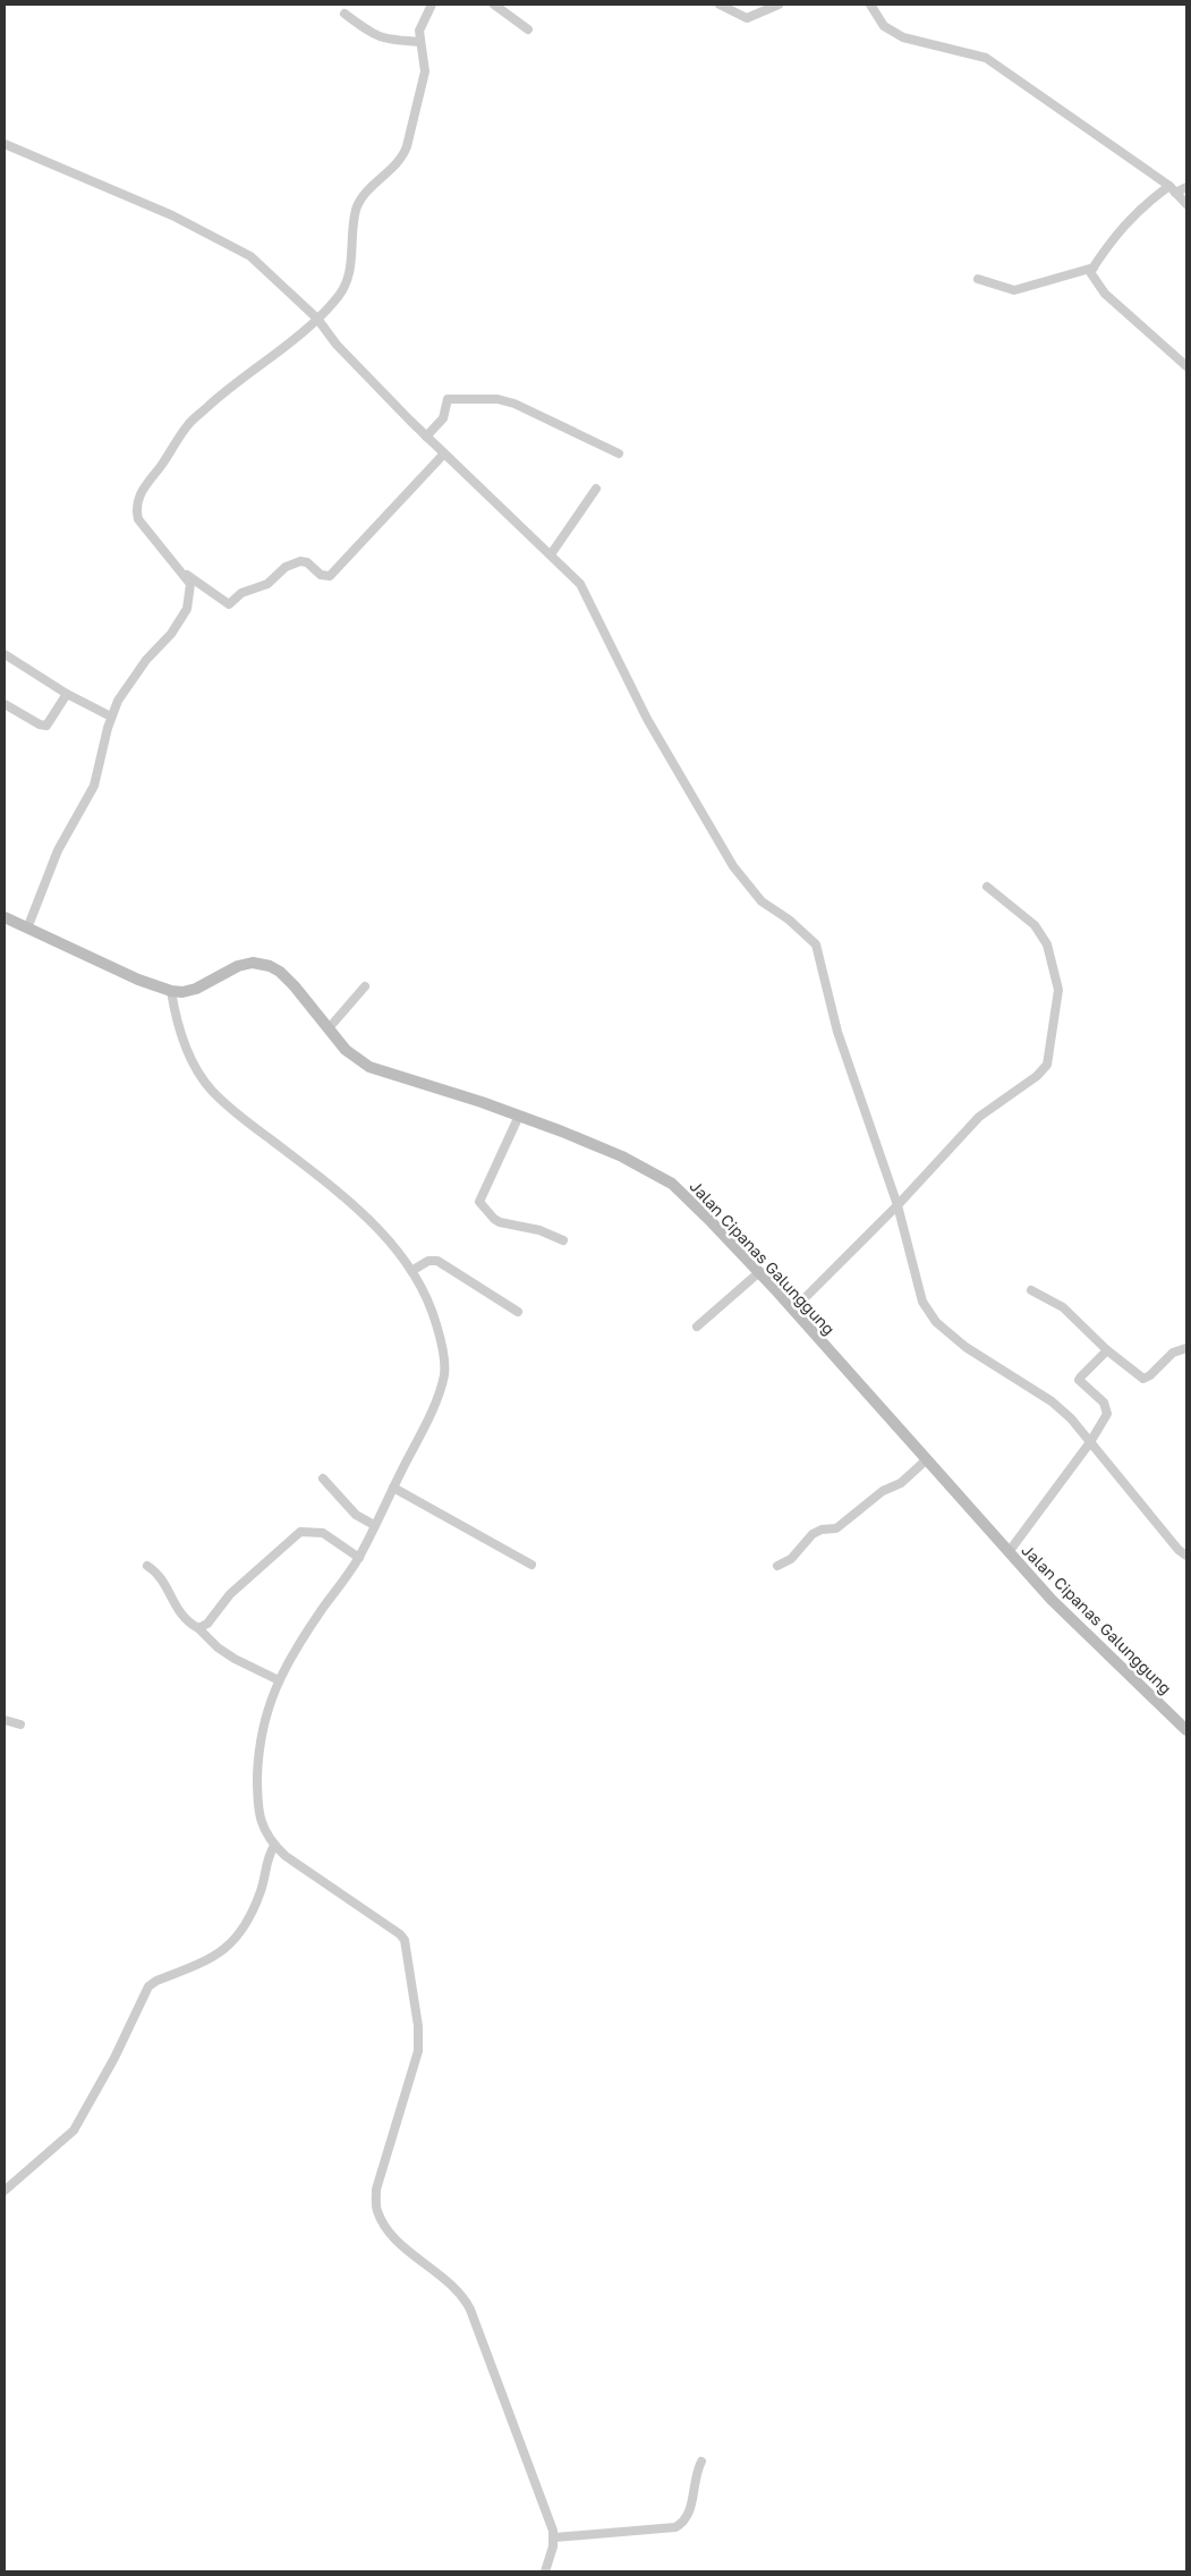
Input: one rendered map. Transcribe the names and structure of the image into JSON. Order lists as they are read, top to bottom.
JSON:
{
  "streets": {
    "street": ["Jalan Cipanas Galunggung"]
  }
}
